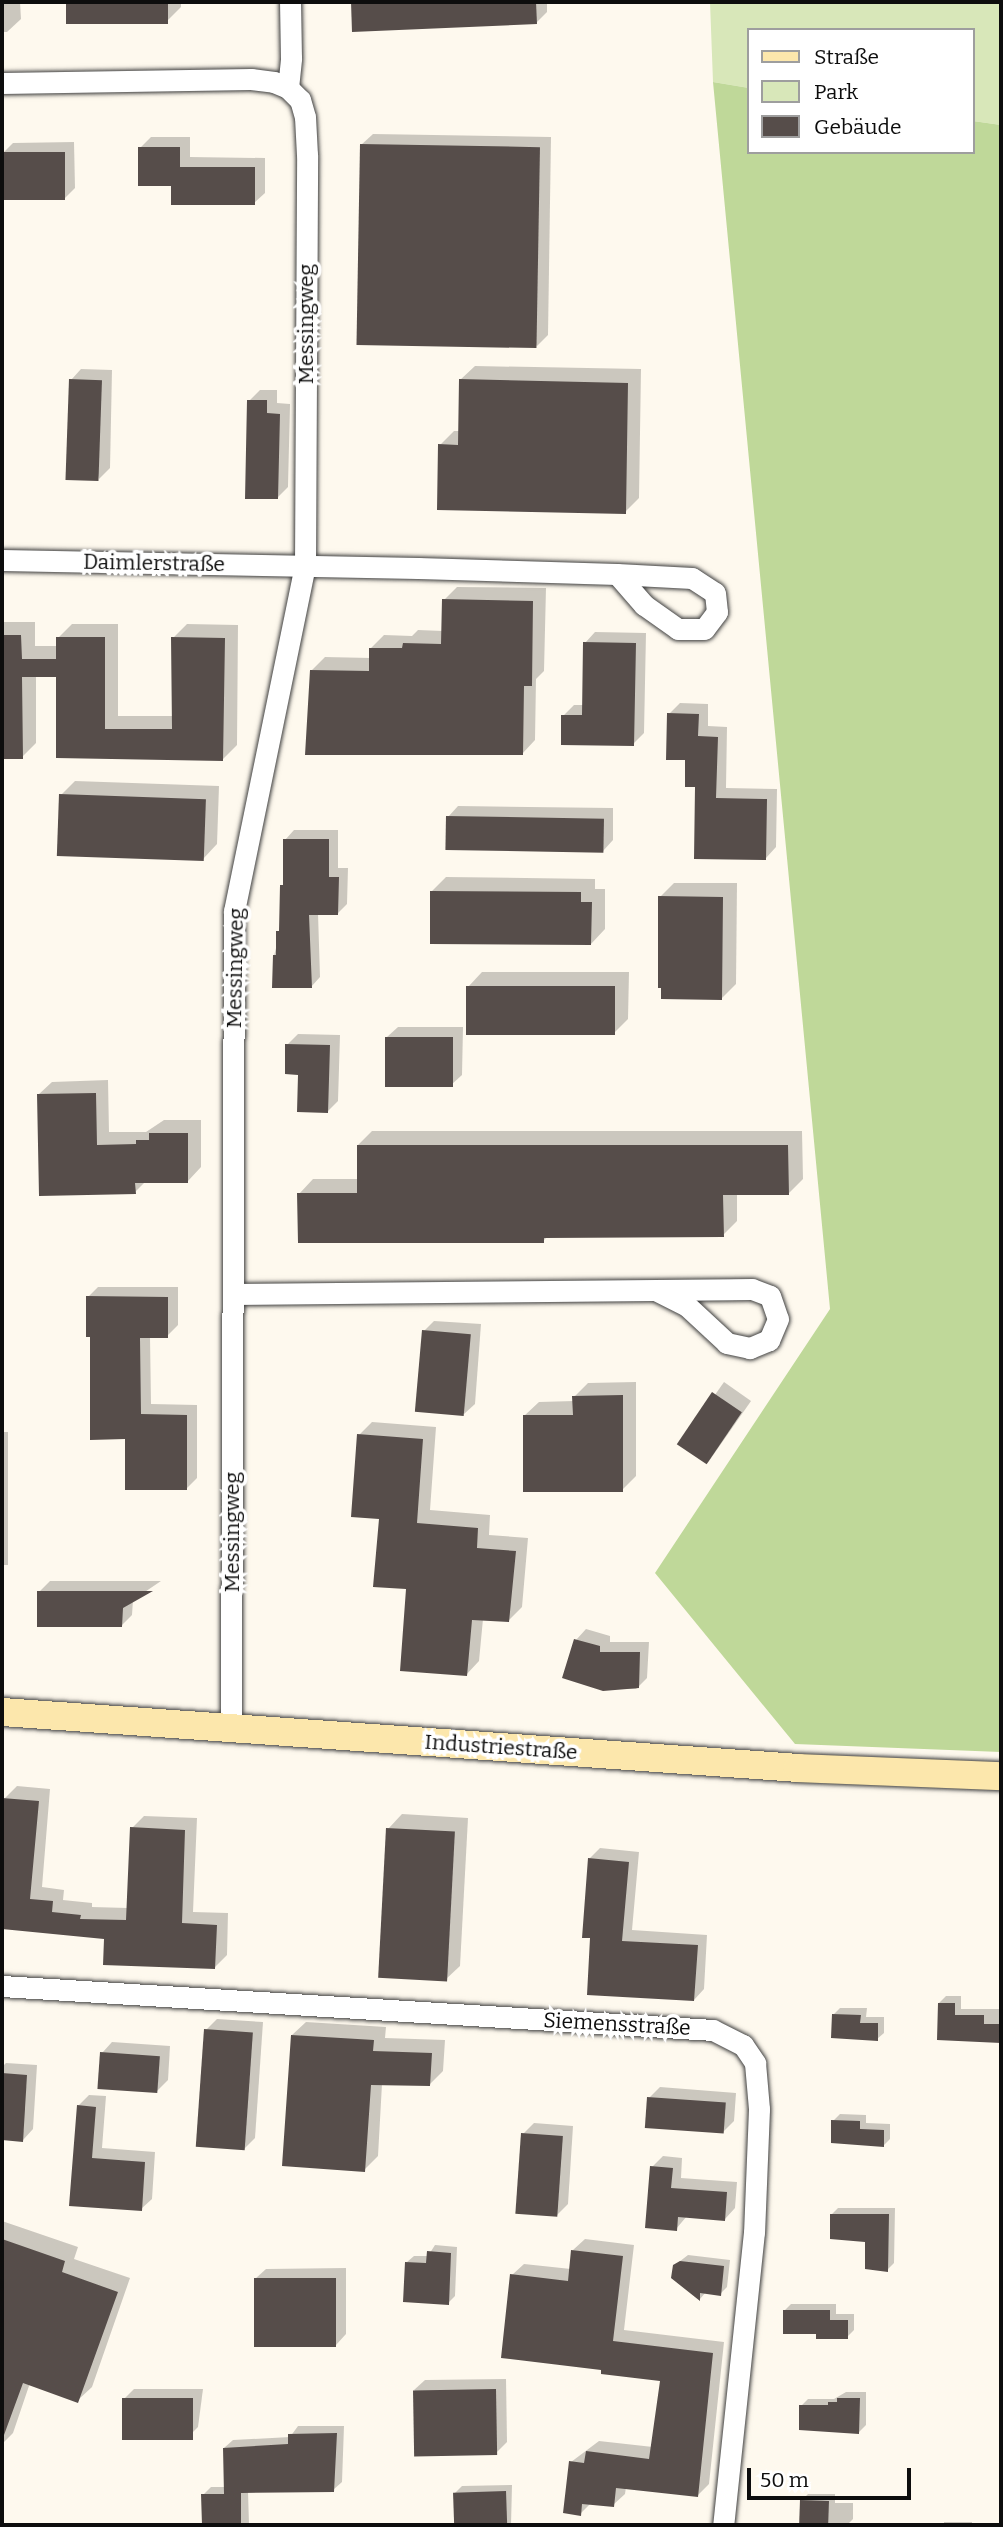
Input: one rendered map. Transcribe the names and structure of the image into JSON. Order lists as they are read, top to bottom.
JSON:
{
  "streets": {
    "street": [
      "Messingweg",
      "Daimlerstraße",
      "Industriestraße",
      "Siemensstraße"
    ]
  },
  "crossings": [
    ["Messingweg", "Daimlerstraße"],
    ["Messingweg", "Industriestraße"]
  ],
  "legend": ["Straße", "Park", "Gebäude"],
  "scale_bar": "50 m"
}
